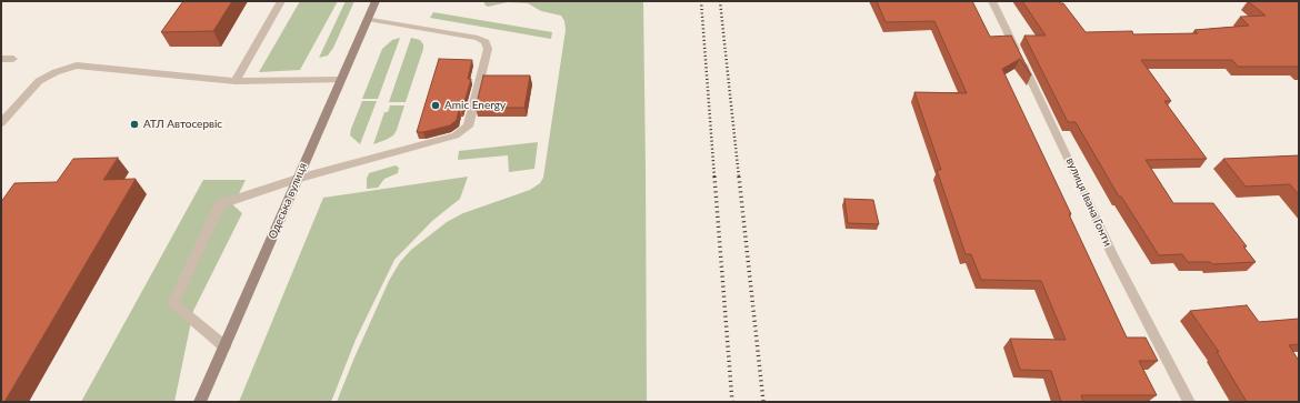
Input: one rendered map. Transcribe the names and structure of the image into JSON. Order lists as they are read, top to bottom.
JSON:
{
  "streets": {
    "main road": ["Одеська вулиця"],
    "street": ["вулиця Івана Гонти"]
  },
  "places": ["Amic Energy", "АТЛ Автосервіс"]
}
